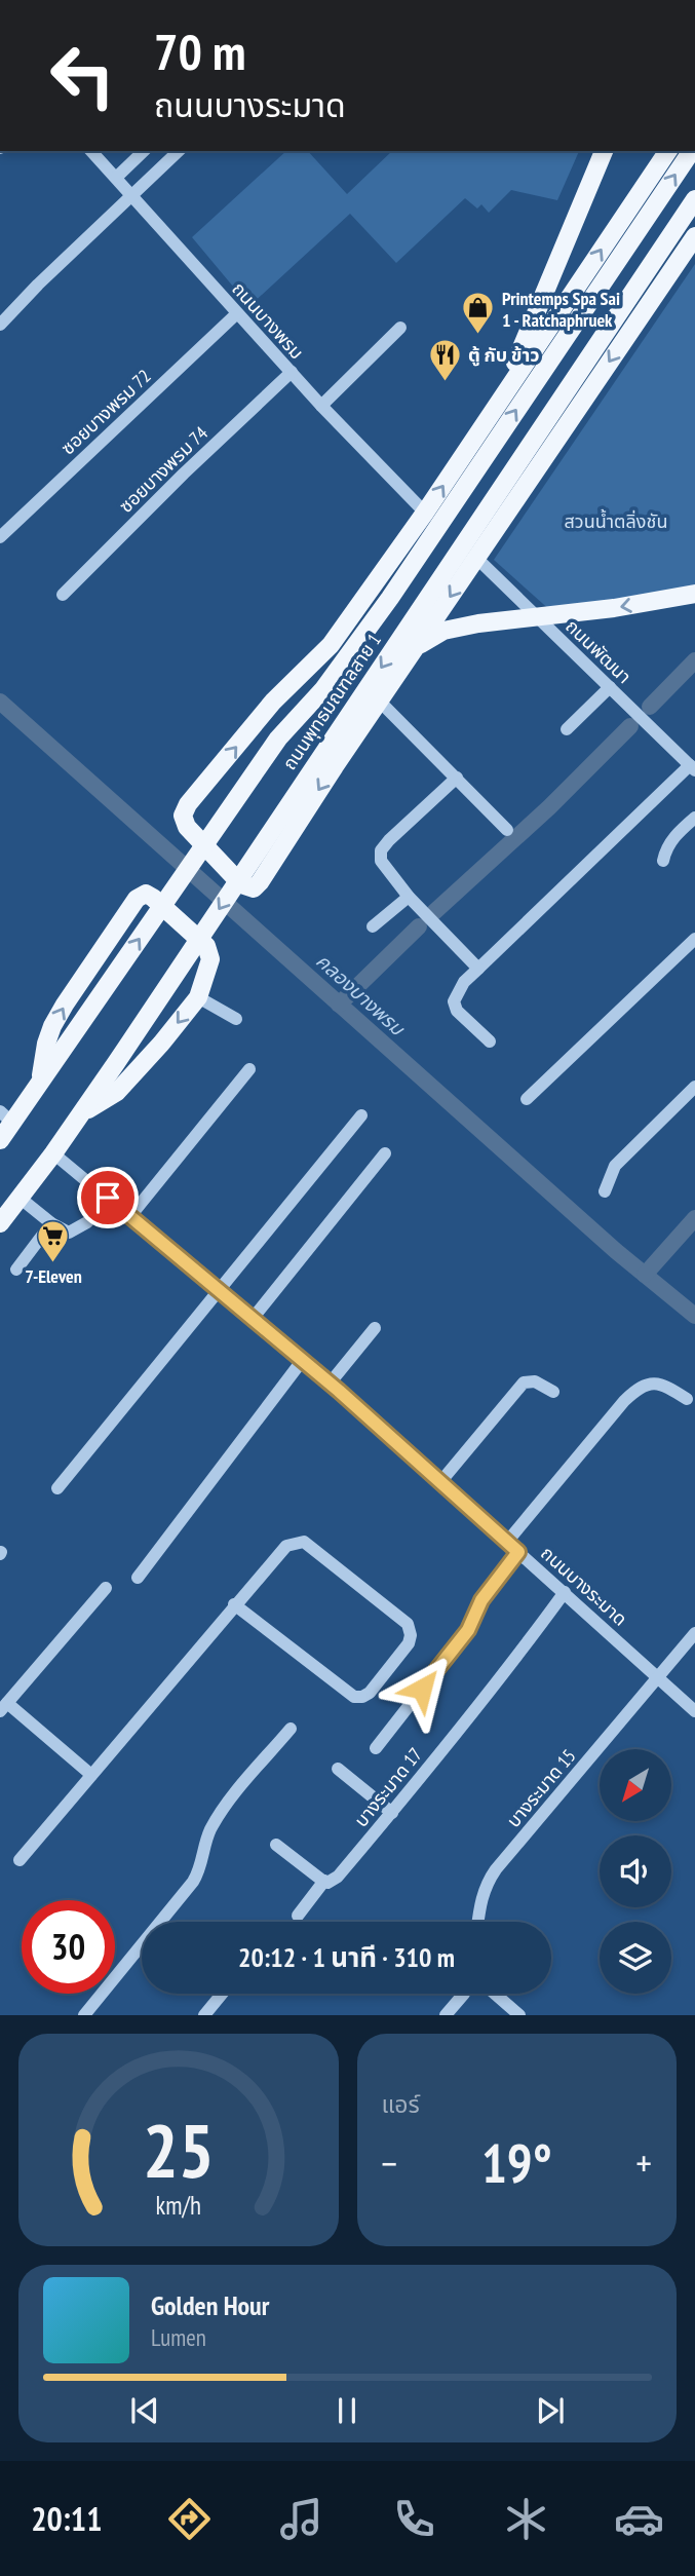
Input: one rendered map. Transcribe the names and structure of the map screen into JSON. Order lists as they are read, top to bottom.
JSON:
{
  "streets": {
    "main road": ["ถนนพุทธมณฑลสาย 1"],
    "street": [
      "ถนนบางพรม",
      "ซอยบางพรม 72",
      "ซอยบางพรม 74",
      "ถนนพัฒนา",
      "ถนนบางระมาด",
      "บางระมาด 17",
      "บางระมาด 15"
    ]
  },
  "crossings": [
    ["ถนนบางพรม", "ซอยบางพรม 72"],
    ["ถนนบางพรม", "ซอยบางพรม 74"],
    ["ถนนพุทธมณฑลสาย 1", "ถนนบางระมาด"],
    ["ถนนบางระมาด", "บางระมาด 17"],
    ["ถนนบางระมาด", "บางระมาด 15"]
  ],
  "water": ["คลองบางพรม"],
  "parks": ["สวนน้ำตลิ่งชัน"],
  "places": {
    "shop": ["Printemps Spa Sai 1 - Ratchaphruek"],
    "restaurant": ["ตู้ กับ ข้าว"],
    "supermarket": ["7-Eleven"]
  },
  "north": "bottom left",
  "page": {
    "turn": ["70 m", "ถนนบางระมาด"],
    "limit": "30",
    "trip": "20:12 · 1 นาที · 310 m",
    "tile": "แอร์",
    "heat": ["−", "19°", "+"],
    "song": ["Golden Hour", "Lumen"],
    "tabs": "20:11",
    "gauge": ["25", "km/h"]
  }
}
